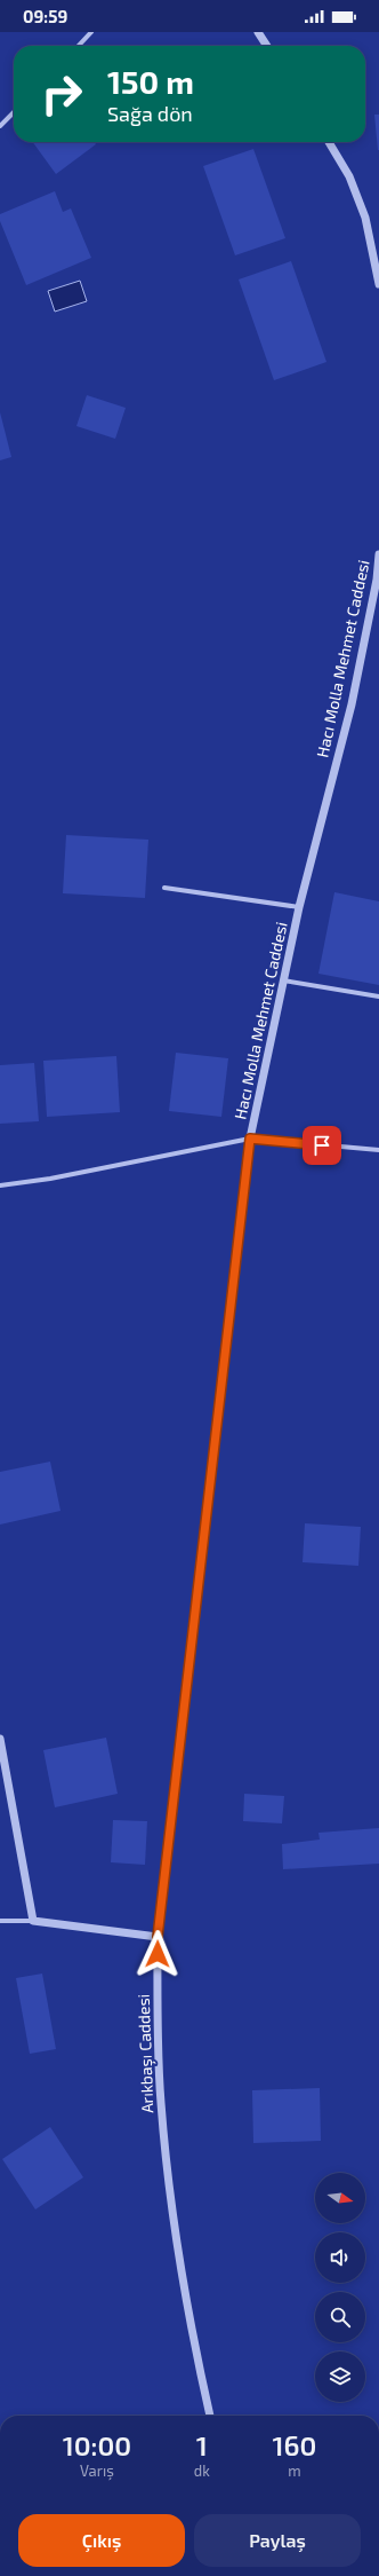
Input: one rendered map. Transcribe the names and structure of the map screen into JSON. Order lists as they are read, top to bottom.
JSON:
{
  "streets": {
    "street": ["Hacı Molla Mehmet Caddesi", "Arıkbaşı Caddesi"]
  },
  "crossings": [
    ["Hacı Molla Mehmet Caddesi", "Arıkbaşı Caddesi"]
  ],
  "north": "right",
  "page": {
    "status": "09:59",
    "turn": ["150 m", "Sağa dön"],
    "eta": [
      "10:00",
      "Varış",
      "1",
      "dk",
      "160",
      "m"
    ],
    "buttons": ["Çıkış", "Paylaş"]
  }
}
